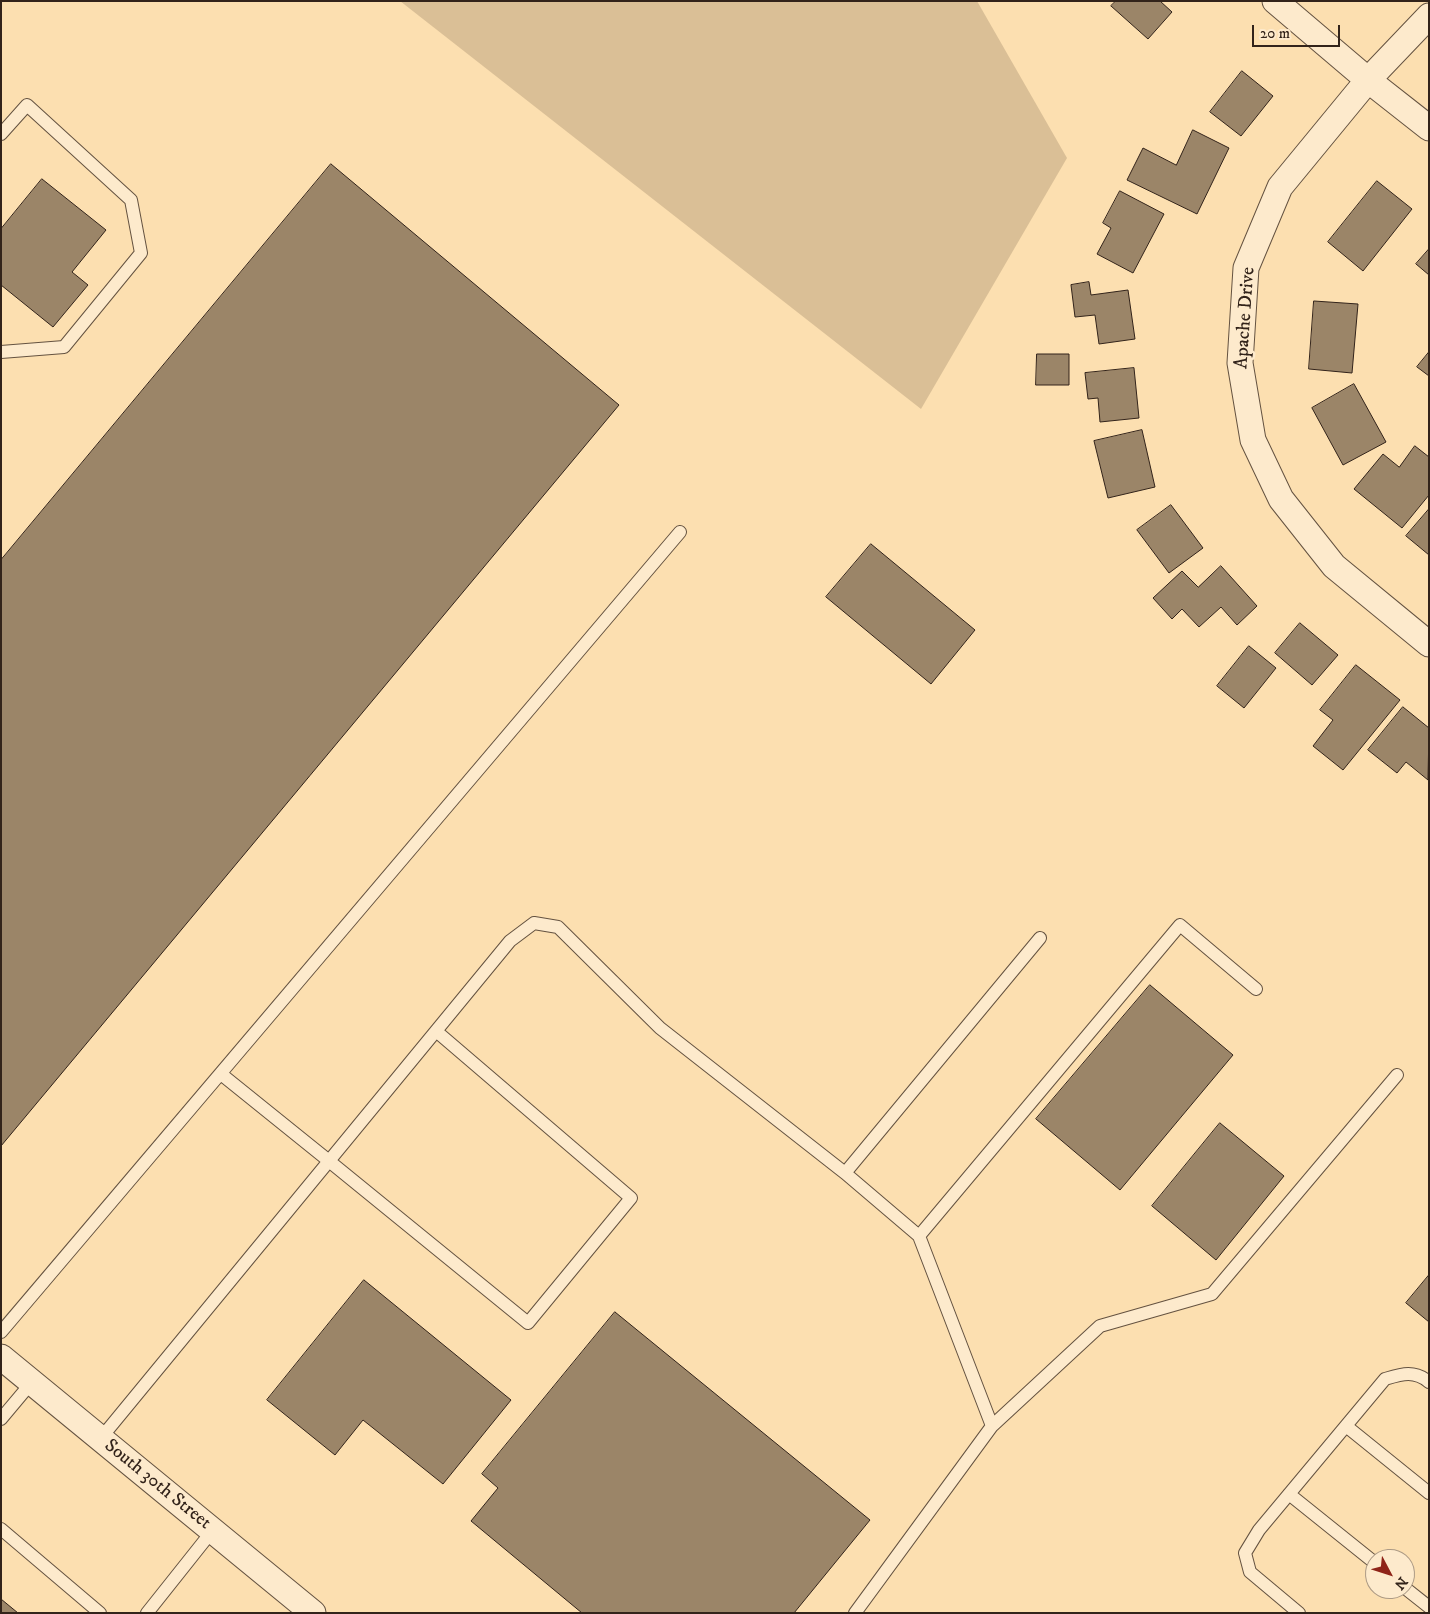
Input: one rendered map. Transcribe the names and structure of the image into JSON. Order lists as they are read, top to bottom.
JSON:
{
  "streets": {
    "street": ["Apache Drive", "South 30th Street"]
  },
  "scale_bar": "20 m",
  "north": "bottom right"
}
